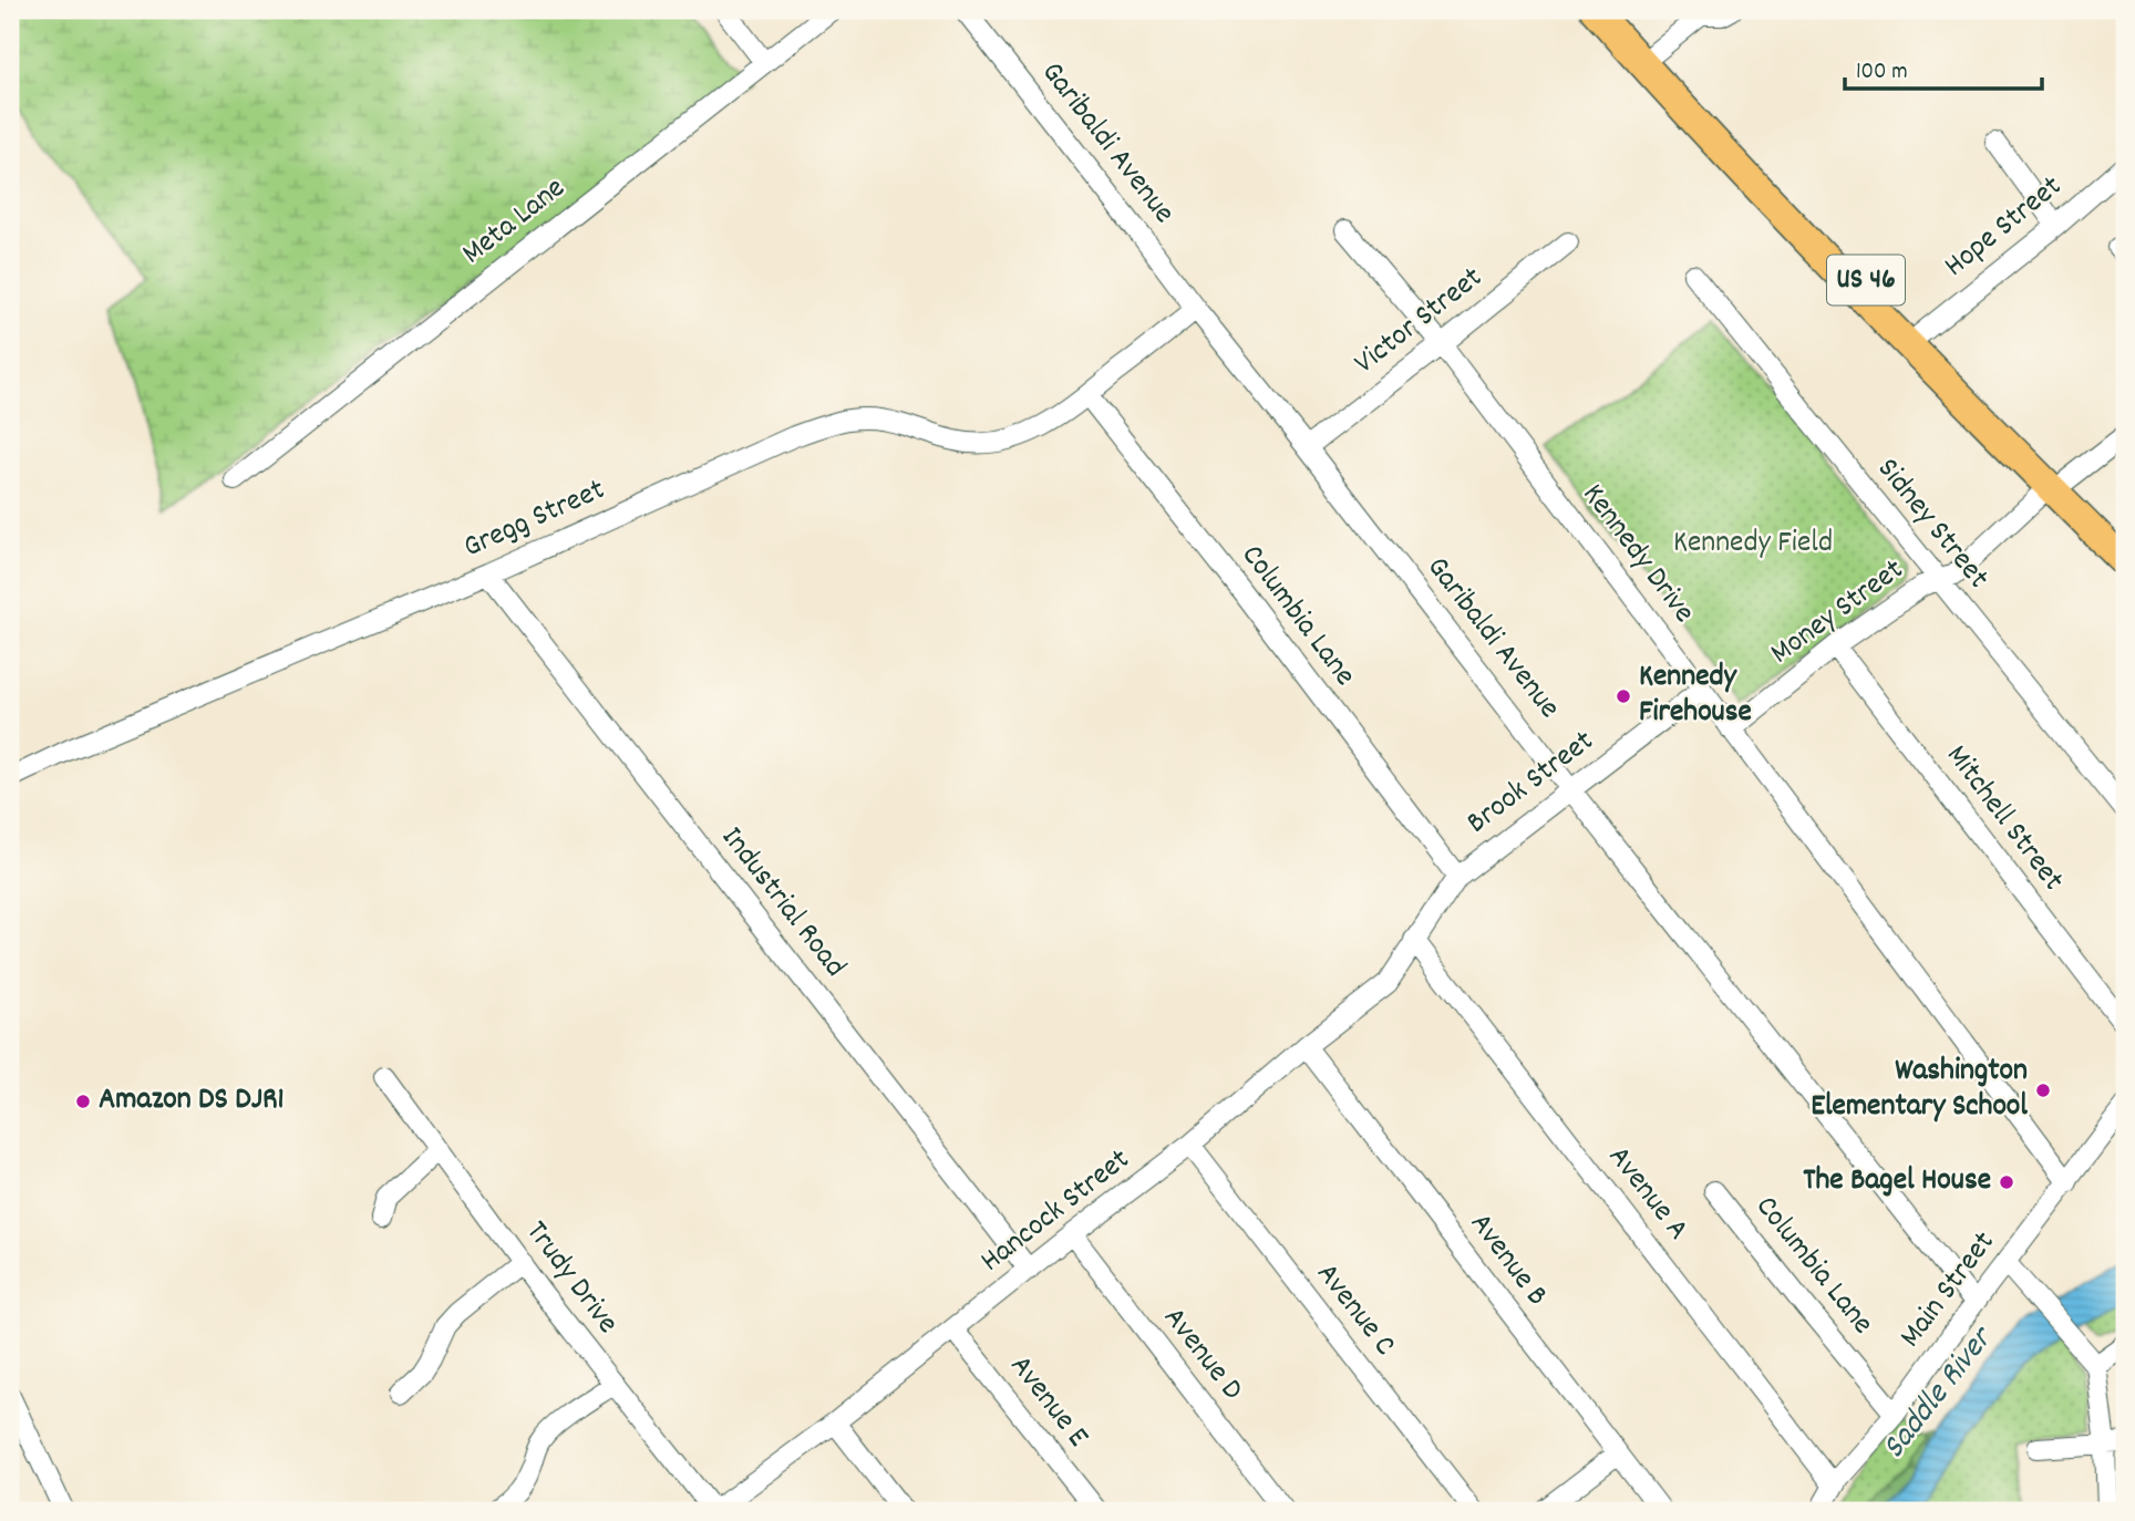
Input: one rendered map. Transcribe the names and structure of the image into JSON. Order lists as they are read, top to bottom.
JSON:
{
  "streets": {
    "highway": ["US 46"],
    "street": [
      "Garibaldi Avenue",
      "Meta Lane",
      "Hope Street",
      "Victor Street",
      "Gregg Street",
      "Sidney Street",
      "Kennedy Drive",
      "Money Street",
      "Columbia Lane",
      "Brook Street",
      "Mitchell Street",
      "Industrial Road",
      "Avenue A",
      "Hancock Street",
      "Avenue B",
      "Trudy Drive",
      "Main Street",
      "Avenue C",
      "Avenue D",
      "Avenue E"
    ]
  },
  "crossings": [
    ["Garibaldi Avenue", "Victor Street"],
    ["Garibaldi Avenue", "Gregg Street"],
    ["Garibaldi Avenue", "Brook Street"],
    ["Garibaldi Avenue", "Main Street"],
    ["Hope Street", "US 46"],
    ["US 46", "Money Street"],
    ["Victor Street", "Kennedy Drive"],
    ["Gregg Street", "Columbia Lane"],
    ["Gregg Street", "Industrial Road"],
    ["Sidney Street", "Money Street"],
    ["Kennedy Drive", "Money Street"],
    ["Kennedy Drive", "Brook Street"],
    ["Kennedy Drive", "Main Street"],
    ["Money Street", "Mitchell Street"],
    ["Columbia Lane", "Brook Street"],
    ["Columbia Lane", "Main Street"],
    ["Brook Street", "Avenue A"],
    ["Brook Street", "Hancock Street"],
    ["Industrial Road", "Hancock Street"],
    ["Avenue A", "Hancock Street"],
    ["Avenue A", "Main Street"],
    ["Hancock Street", "Avenue B"],
    ["Hancock Street", "Trudy Drive"],
    ["Hancock Street", "Avenue C"],
    ["Hancock Street", "Avenue D"],
    ["Hancock Street", "Avenue E"]
  ],
  "water": ["Saddle River"],
  "parks": ["Kennedy Field"],
  "places": [
    "Kennedy Firehouse",
    "Washington Elementary School",
    "Amazon DS DJR1",
    "The Bagel House"
  ],
  "scale_bar": "100 m"
}
